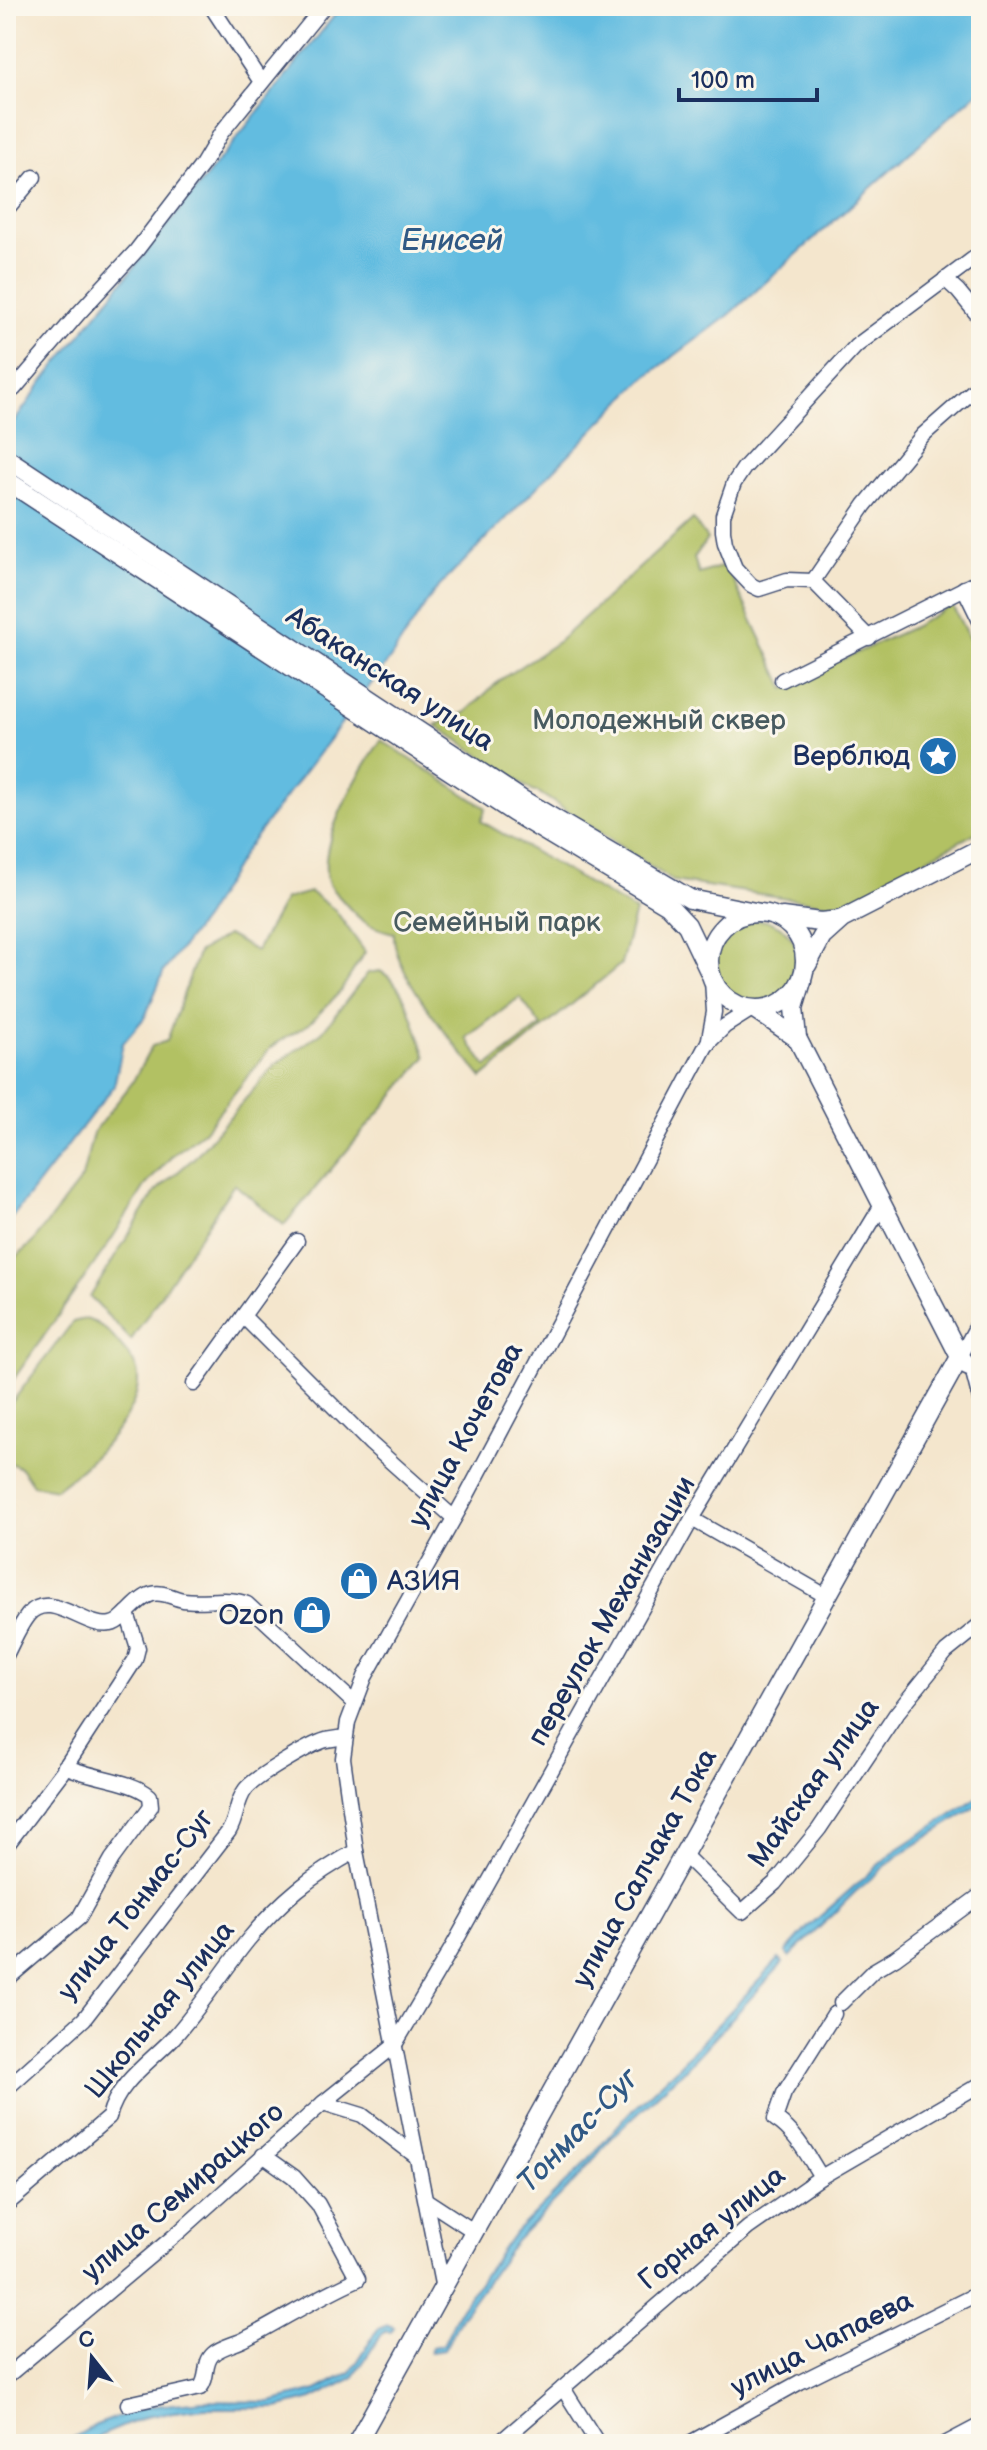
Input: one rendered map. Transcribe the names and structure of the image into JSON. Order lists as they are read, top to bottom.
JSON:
{
  "streets": {
    "main road": ["Абаканская улица", "улица Салчака Тока"],
    "street": [
      "улица Кочетова",
      "переулок Механизации",
      "Майская улица",
      "улица Тонмас-Суг",
      "Школьная улица",
      "улица Семирацкого",
      "Горная улица",
      "улица Чапаева"
    ]
  },
  "crossings": [
    ["Абаканская улица", "улица Кочетова"],
    ["улица Кочетова", "переулок Механизации"],
    ["улица Кочетова", "улица Салчака Тока"],
    ["улица Кочетова", "улица Тонмас-Суг"],
    ["улица Кочетова", "Школьная улица"],
    ["улица Кочетова", "улица Семирацкого"],
    ["переулок Механизации", "улица Семирацкого"],
    ["Майская улица", "улица Салчака Тока"]
  ],
  "water": ["Енисей", "Тонмас-Суг"],
  "parks": ["Молодежный сквер", "Семейный парк"],
  "places": {
    "place": ["Верблюд"],
    "shop": ["АЗИЯ", "Ozon"]
  },
  "scale_bar": "100 m",
  "north": "top"
}
